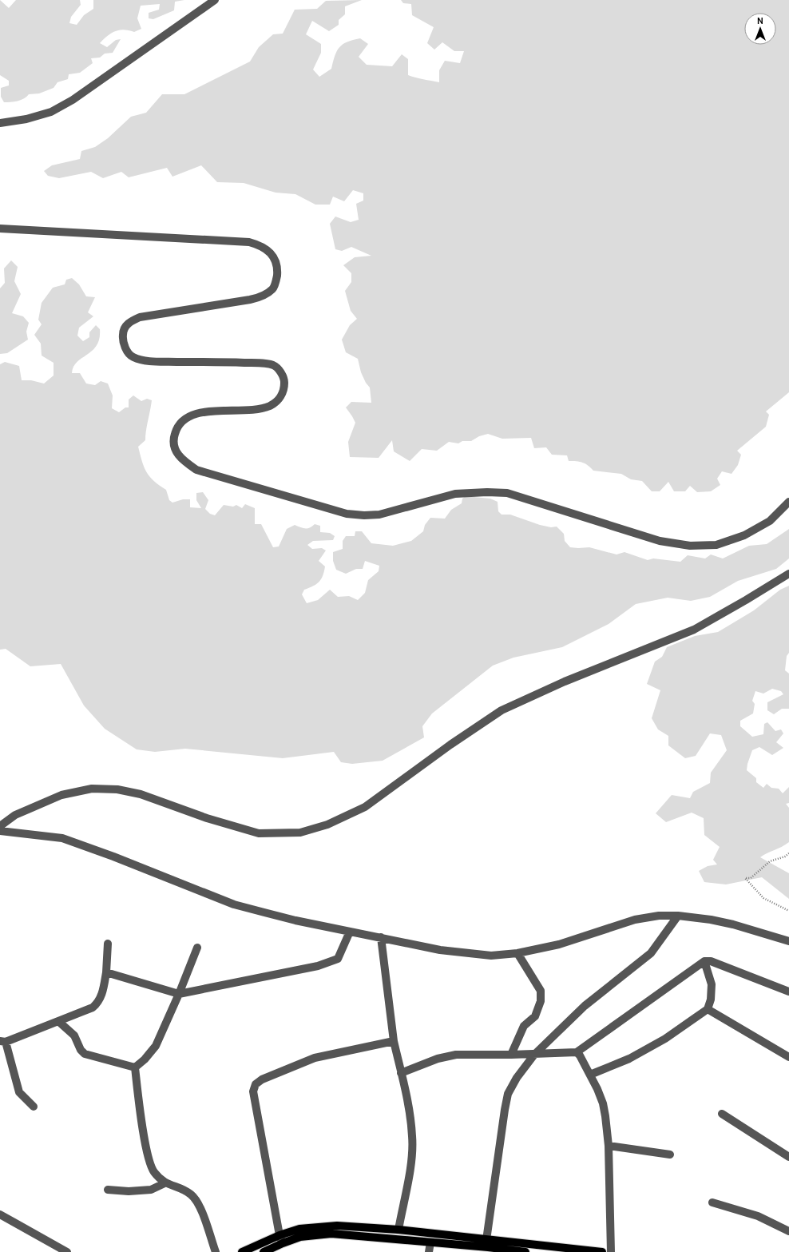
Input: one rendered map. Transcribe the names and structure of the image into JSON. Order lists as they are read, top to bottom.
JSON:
{
  "north": "top"
}
